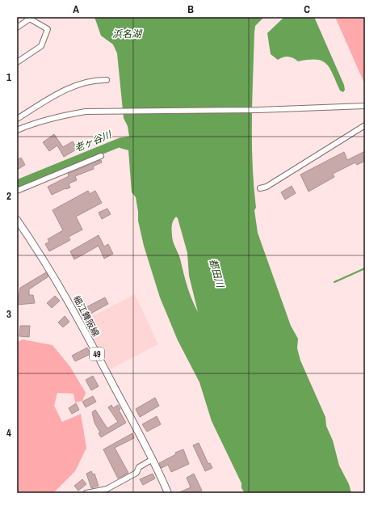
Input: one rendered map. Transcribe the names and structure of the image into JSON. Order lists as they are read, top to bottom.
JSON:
{
  "streets": {
    "main road": ["細江舞阪線", "49"]
  },
  "water": ["浜名湖", "老ヶ谷川", "都田川"],
  "grid": {
    "columns": ["A", "B", "C"],
    "rows": [
      "1",
      "2",
      "3",
      "4"
    ]
  }
}
